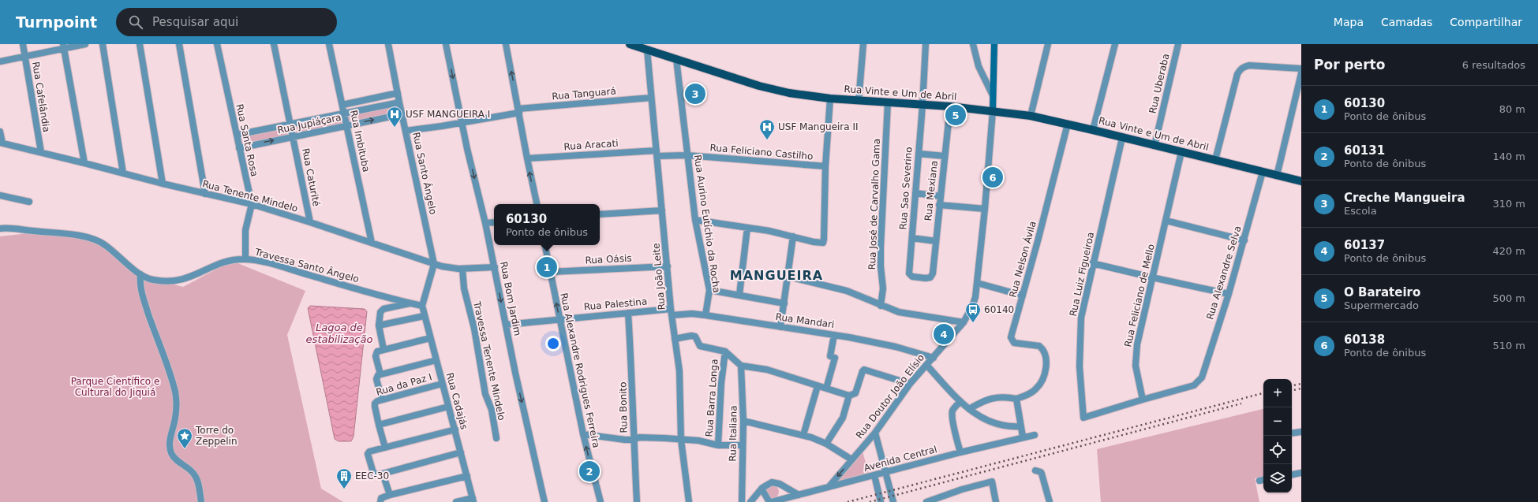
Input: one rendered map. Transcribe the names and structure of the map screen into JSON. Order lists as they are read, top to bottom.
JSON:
{
  "streets": {
    "main road": ["Rua Vinte e Um de Abril"],
    "street": [
      "Rua Uberaba",
      "Rua Tanguará",
      "Rua Cafelândia",
      "Rua Jupiáçara",
      "Rua Santa Rosa",
      "Rua Imbituba",
      "Rua Aracati",
      "Rua Feliciano Castilho",
      "Rua Santo Ângelo",
      "Rua Caturité",
      "Rua Sao Severino",
      "Rua Mexiana",
      "Rua Tenente Mindelo",
      "Rua José de Carvalho Gama",
      "Rua Aurino Eutíchio da Rocha",
      "Rua Oásis",
      "Rua Nelson Ávila",
      "Travessa Santo Ângelo",
      "Rua Alexandre Selva",
      "Rua Luiz Figueiroa",
      "Rua João Leite",
      "Rua Feliciano de Mello",
      "Rua Bom Jardim",
      "Rua Palestina",
      "Rua Mandari",
      "Travessa Tenente Mindelo",
      "Rua Alexandre Rodrigues Ferreira",
      "Rua da Paz I",
      "Rua Doutor João Elísio",
      "Rua Barra Longa",
      "Rua Cadajás",
      "Rua Bonito",
      "Rua Italiana",
      "Avenida Central"
    ]
  },
  "crossings": [
    ["Rua Uberaba", "Rua Vinte e Um de Abril"],
    ["Rua Vinte e Um de Abril", "Rua Sao Severino"],
    ["Rua Vinte e Um de Abril", "Rua Mexiana"],
    ["Rua Vinte e Um de Abril", "Rua José de Carvalho Gama"],
    ["Rua Vinte e Um de Abril", "Rua Aurino Eutíchio da Rocha"],
    ["Rua Vinte e Um de Abril", "Rua Nelson Ávila"],
    ["Rua Vinte e Um de Abril", "Rua Alexandre Selva"],
    ["Rua Vinte e Um de Abril", "Rua Luiz Figueiroa"],
    ["Rua Vinte e Um de Abril", "Rua João Leite"],
    ["Rua Vinte e Um de Abril", "Rua Feliciano de Mello"],
    ["Rua Vinte e Um de Abril", "Rua Doutor João Elísio"],
    ["Rua Tanguará", "Rua Santo Ângelo"],
    ["Rua Tanguará", "Rua João Leite"],
    ["Rua Tanguará", "Rua Bom Jardim"],
    ["Rua Cafelândia", "Rua Tenente Mindelo"],
    ["Rua Jupiáçara", "Rua Santa Rosa"],
    ["Rua Jupiáçara", "Rua Imbituba"],
    ["Rua Jupiáçara", "Rua Santo Ângelo"],
    ["Rua Jupiáçara", "Rua Caturité"],
    ["Rua Santa Rosa", "Rua Tenente Mindelo"],
    ["Rua Santa Rosa", "Travessa Santo Ângelo"],
    ["Rua Imbituba", "Rua Tenente Mindelo"],
    ["Rua Aracati", "Rua Feliciano Castilho"],
    ["Rua Aracati", "Rua João Leite"],
    ["Rua Feliciano Castilho", "Rua Aurino Eutíchio da Rocha"],
    ["Rua Feliciano Castilho", "Rua João Leite"],
    ["Rua Santo Ângelo", "Rua Tenente Mindelo"],
    ["Rua Santo Ângelo", "Travessa Santo Ângelo"],
    ["Rua Santo Ângelo", "Rua Cadajás"],
    ["Rua Caturité", "Rua Tenente Mindelo"],
    ["Rua Sao Severino", "Rua Mexiana"],
    ["Rua Tenente Mindelo", "Rua Bom Jardim"],
    ["Rua Tenente Mindelo", "Travessa Tenente Mindelo"],
    ["Rua Aurino Eutíchio da Rocha", "Rua Mandari"],
    ["Rua Oásis", "Rua João Leite"],
    ["Rua Oásis", "Rua Alexandre Rodrigues Ferreira"],
    ["Travessa Santo Ângelo", "Rua Cadajás"],
    ["Rua Alexandre Selva", "Rua Luiz Figueiroa"],
    ["Rua Alexandre Selva", "Rua Feliciano de Mello"],
    ["Rua Luiz Figueiroa", "Rua Feliciano de Mello"],
    ["Rua João Leite", "Rua Palestina"],
    ["Rua João Leite", "Rua Mandari"],
    ["Rua Bom Jardim", "Rua Palestina"],
    ["Rua Palestina", "Rua Mandari"],
    ["Rua Palestina", "Rua Alexandre Rodrigues Ferreira"],
    ["Rua Palestina", "Rua Bonito"],
    ["Rua Mandari", "Rua Doutor João Elísio"],
    ["Rua da Paz I", "Rua Cadajás"],
    ["Rua Doutor João Elísio", "Avenida Central"]
  ],
  "one_way": ["Rua Bom Jardim", "Rua Alexandre Rodrigues Ferreira"],
  "districts": ["MANGUEIRA"],
  "water": ["Lagoa de estabilização"],
  "parks": ["Parque Científico e Cultural do Jiquiá"],
  "places": {
    "hospital": ["USF MANGUEIRA I", "USF Mangueira II"],
    "bus stop": ["60140"],
    "place": ["Torre do Zeppelin"],
    "building": ["EEC-30"]
  },
  "page": {
    "header": "Turnpoint",
    "search": "Pesquisar aqui",
    "nav": ["Mapa", "Camadas", "Compartilhar"],
    "heading": ["Por perto", "6 resultados"],
    "pins": [
      "3",
      "5",
      "6",
      "1",
      "4",
      "2"
    ],
    "list": [
      {
        "mark": "1",
        "name": "60130",
        "note": "Ponto de ônibus",
        "value": "80 m"
      },
      {
        "mark": "2",
        "name": "60131",
        "note": "Ponto de ônibus",
        "value": "140 m"
      },
      {
        "mark": "3",
        "name": "Creche Mangueira",
        "note": "Escola",
        "value": "310 m"
      },
      {
        "mark": "4",
        "name": "60137",
        "note": "Ponto de ônibus",
        "value": "420 m"
      },
      {
        "mark": "5",
        "name": "O Barateiro",
        "note": "Supermercado",
        "value": "500 m"
      },
      {
        "mark": "6",
        "name": "60138",
        "note": "Ponto de ônibus",
        "value": "510 m"
      }
    ],
    "popup": ["60130", "Ponto de ônibus"],
    "map_buttons": ["+", "−"]
  }
}
